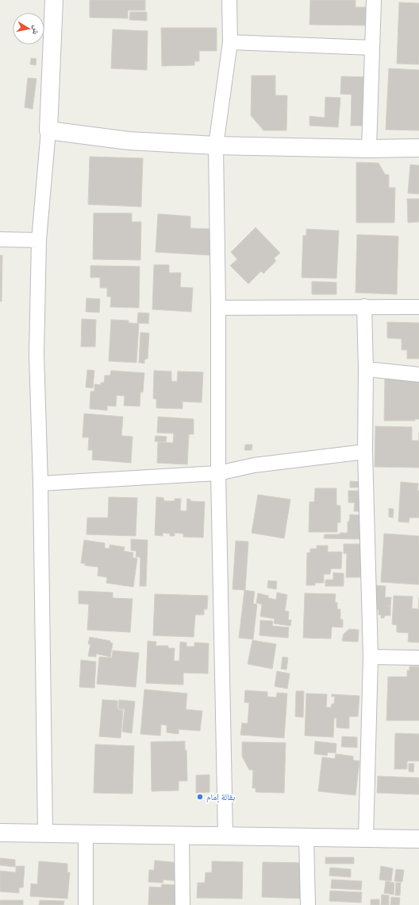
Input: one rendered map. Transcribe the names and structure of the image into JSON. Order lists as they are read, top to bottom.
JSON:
{
  "places": ["بقالة إمام"],
  "north": "right"
}
